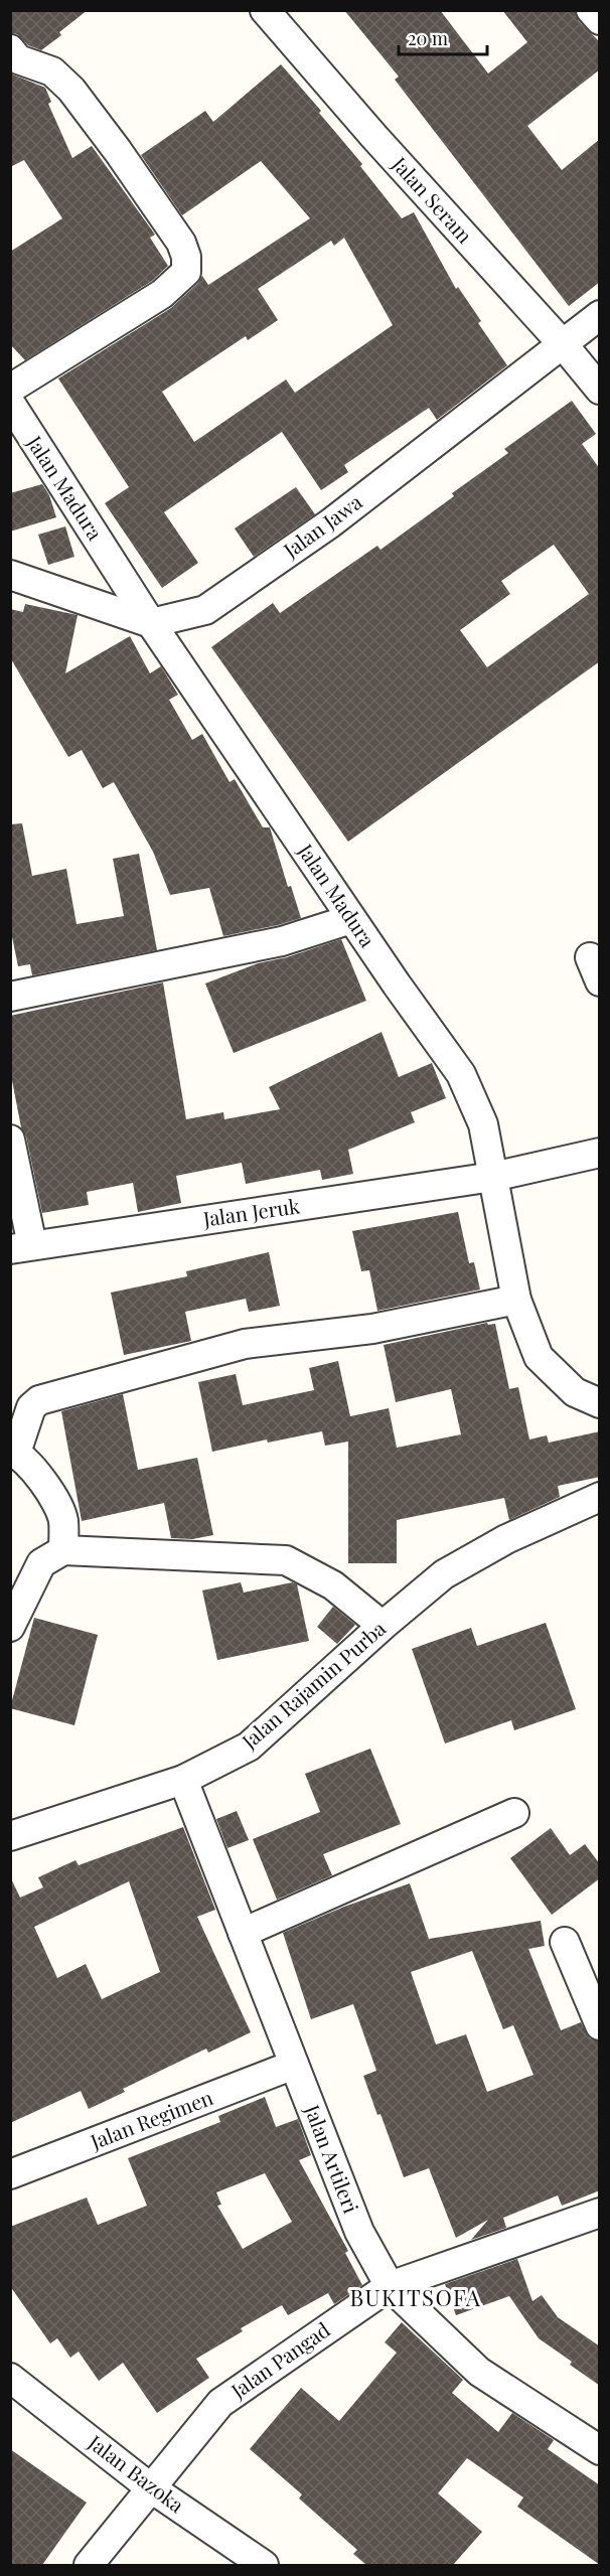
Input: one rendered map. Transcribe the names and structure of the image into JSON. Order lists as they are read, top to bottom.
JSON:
{
  "streets": {
    "street": [
      "Jalan Seram",
      "Jalan Madura",
      "Jalan Jawa",
      "Jalan Jeruk",
      "Jalan Rajamin Purba",
      "Jalan Regimen",
      "Jalan Artileri",
      "Jalan Pangad",
      "Jalan Bazoka"
    ]
  },
  "crossings": [
    ["Jalan Seram", "Jalan Jawa"],
    ["Jalan Madura", "Jalan Jawa"],
    ["Jalan Madura", "Jalan Jeruk"],
    ["Jalan Rajamin Purba", "Jalan Artileri"],
    ["Jalan Regimen", "Jalan Artileri"],
    ["Jalan Artileri", "Jalan Pangad"],
    ["Jalan Pangad", "Jalan Bazoka"]
  ],
  "districts": ["BUKITSOFA"],
  "scale_bar": "20 m"
}
